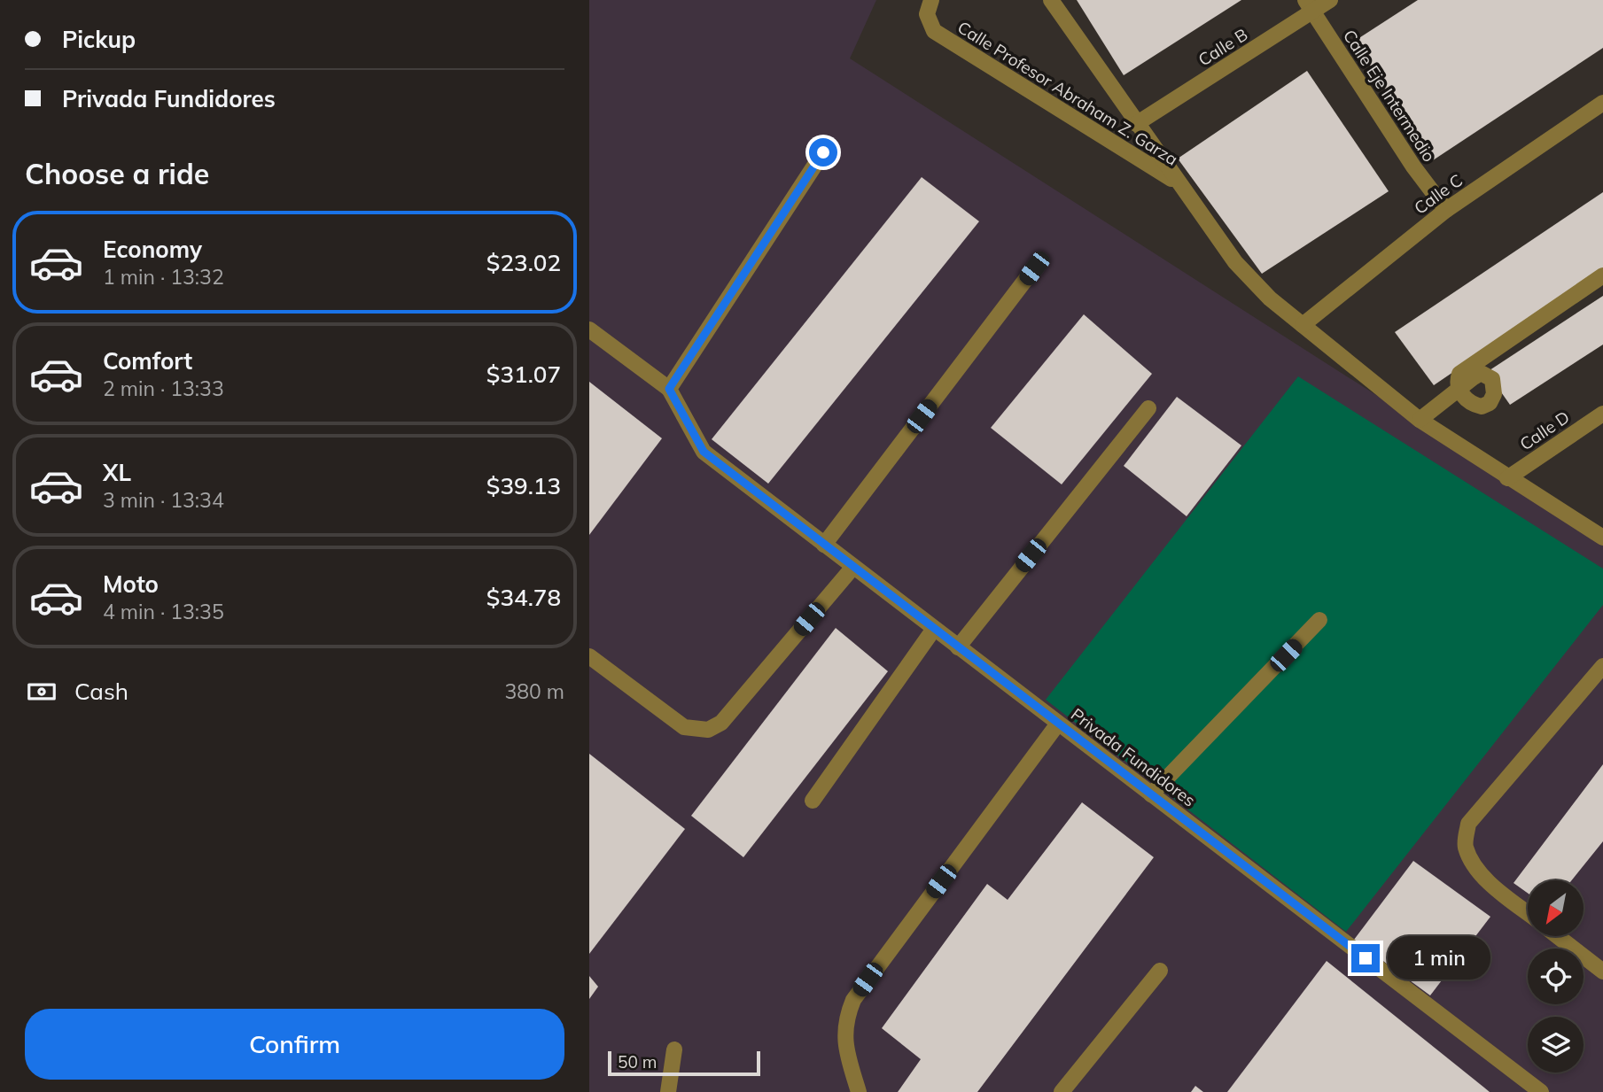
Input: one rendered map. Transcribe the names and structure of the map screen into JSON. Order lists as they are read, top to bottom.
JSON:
{
  "streets": {
    "lane": [
      "Calle B",
      "Calle Profesor Abraham Z. Garza",
      "Calle Eje Intermedio",
      "Calle C",
      "Calle D",
      "Privada Fundidores"
    ]
  },
  "crossings": [
    ["Calle B", "Calle Profesor Abraham Z. Garza"],
    ["Calle B", "Calle Eje Intermedio"],
    ["Calle Profesor Abraham Z. Garza", "Calle C"],
    ["Calle Profesor Abraham Z. Garza", "Calle D"],
    ["Calle Eje Intermedio", "Calle C"]
  ],
  "scale_bar": "50 m",
  "north": "bottom left",
  "page": {
    "banner": ["Pickup", "Privada Fundidores"],
    "heading": "Choose a ride",
    "list": [
      {
        "name": "Economy",
        "note": "1 min · 13:32",
        "value": "$23.02"
      },
      {
        "name": "Comfort",
        "note": "2 min · 13:33",
        "value": "$31.07"
      },
      {
        "name": "XL",
        "note": "3 min · 13:34",
        "value": "$39.13"
      },
      {
        "name": "Moto",
        "note": "4 min · 13:35",
        "value": "$34.78"
      }
    ],
    "pay": ["Cash", "380 m"],
    "bubble": "1 min",
    "buttons": "Confirm",
    "scale": "50 m"
  }
}
